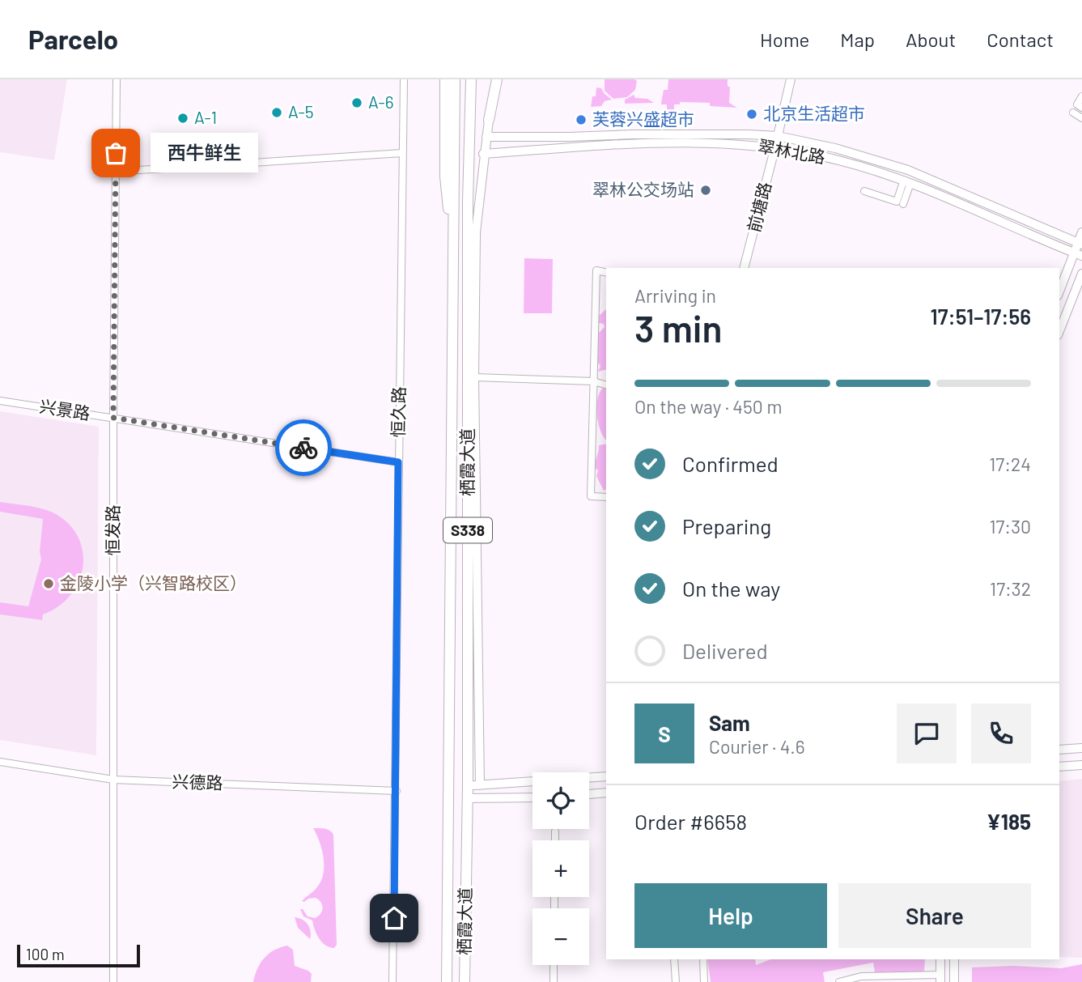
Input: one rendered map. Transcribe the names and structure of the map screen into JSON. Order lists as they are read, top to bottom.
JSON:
{
  "streets": {
    "main road": [
      "翠林北路",
      "前塘路",
      "栖霞大道",
      "S338"
    ],
    "street": [
      "兴景路",
      "恒久路",
      "恒发路",
      "兴德路"
    ]
  },
  "crossings": [
    ["翠林北路", "前塘路"],
    ["兴景路", "恒久路"],
    ["兴景路", "恒发路"],
    ["恒久路", "兴德路"],
    ["恒发路", "兴德路"]
  ],
  "places": [
    "A-6",
    "A-5",
    "北京生活超市",
    "A-1",
    "芙蓉兴盛超市",
    "西牛鲜生",
    "翠林公交场站",
    "金陵小学（兴智路校区）"
  ],
  "scale_bar": "100 m",
  "page": {
    "header": "Parcelo",
    "nav": [
      "Home",
      "Map",
      "About",
      "Contact"
    ],
    "bubble": "西牛鲜生",
    "heading": ["3 min", "Arriving in", "17:51–17:56"],
    "panel": [
      "Sam",
      "Courier · 4.6",
      "Order #6658",
      "¥185"
    ],
    "bar": "On the way · 450 m",
    "list": [
      ["Confirmed", "17:24"],
      ["Preparing", "17:30"],
      ["On the way", "17:32"],
      "Delivered"
    ],
    "round": "S",
    "map_buttons": ["+", "−"],
    "buttons": ["Help", "Share"],
    "scale": "100 m"
  }
}
